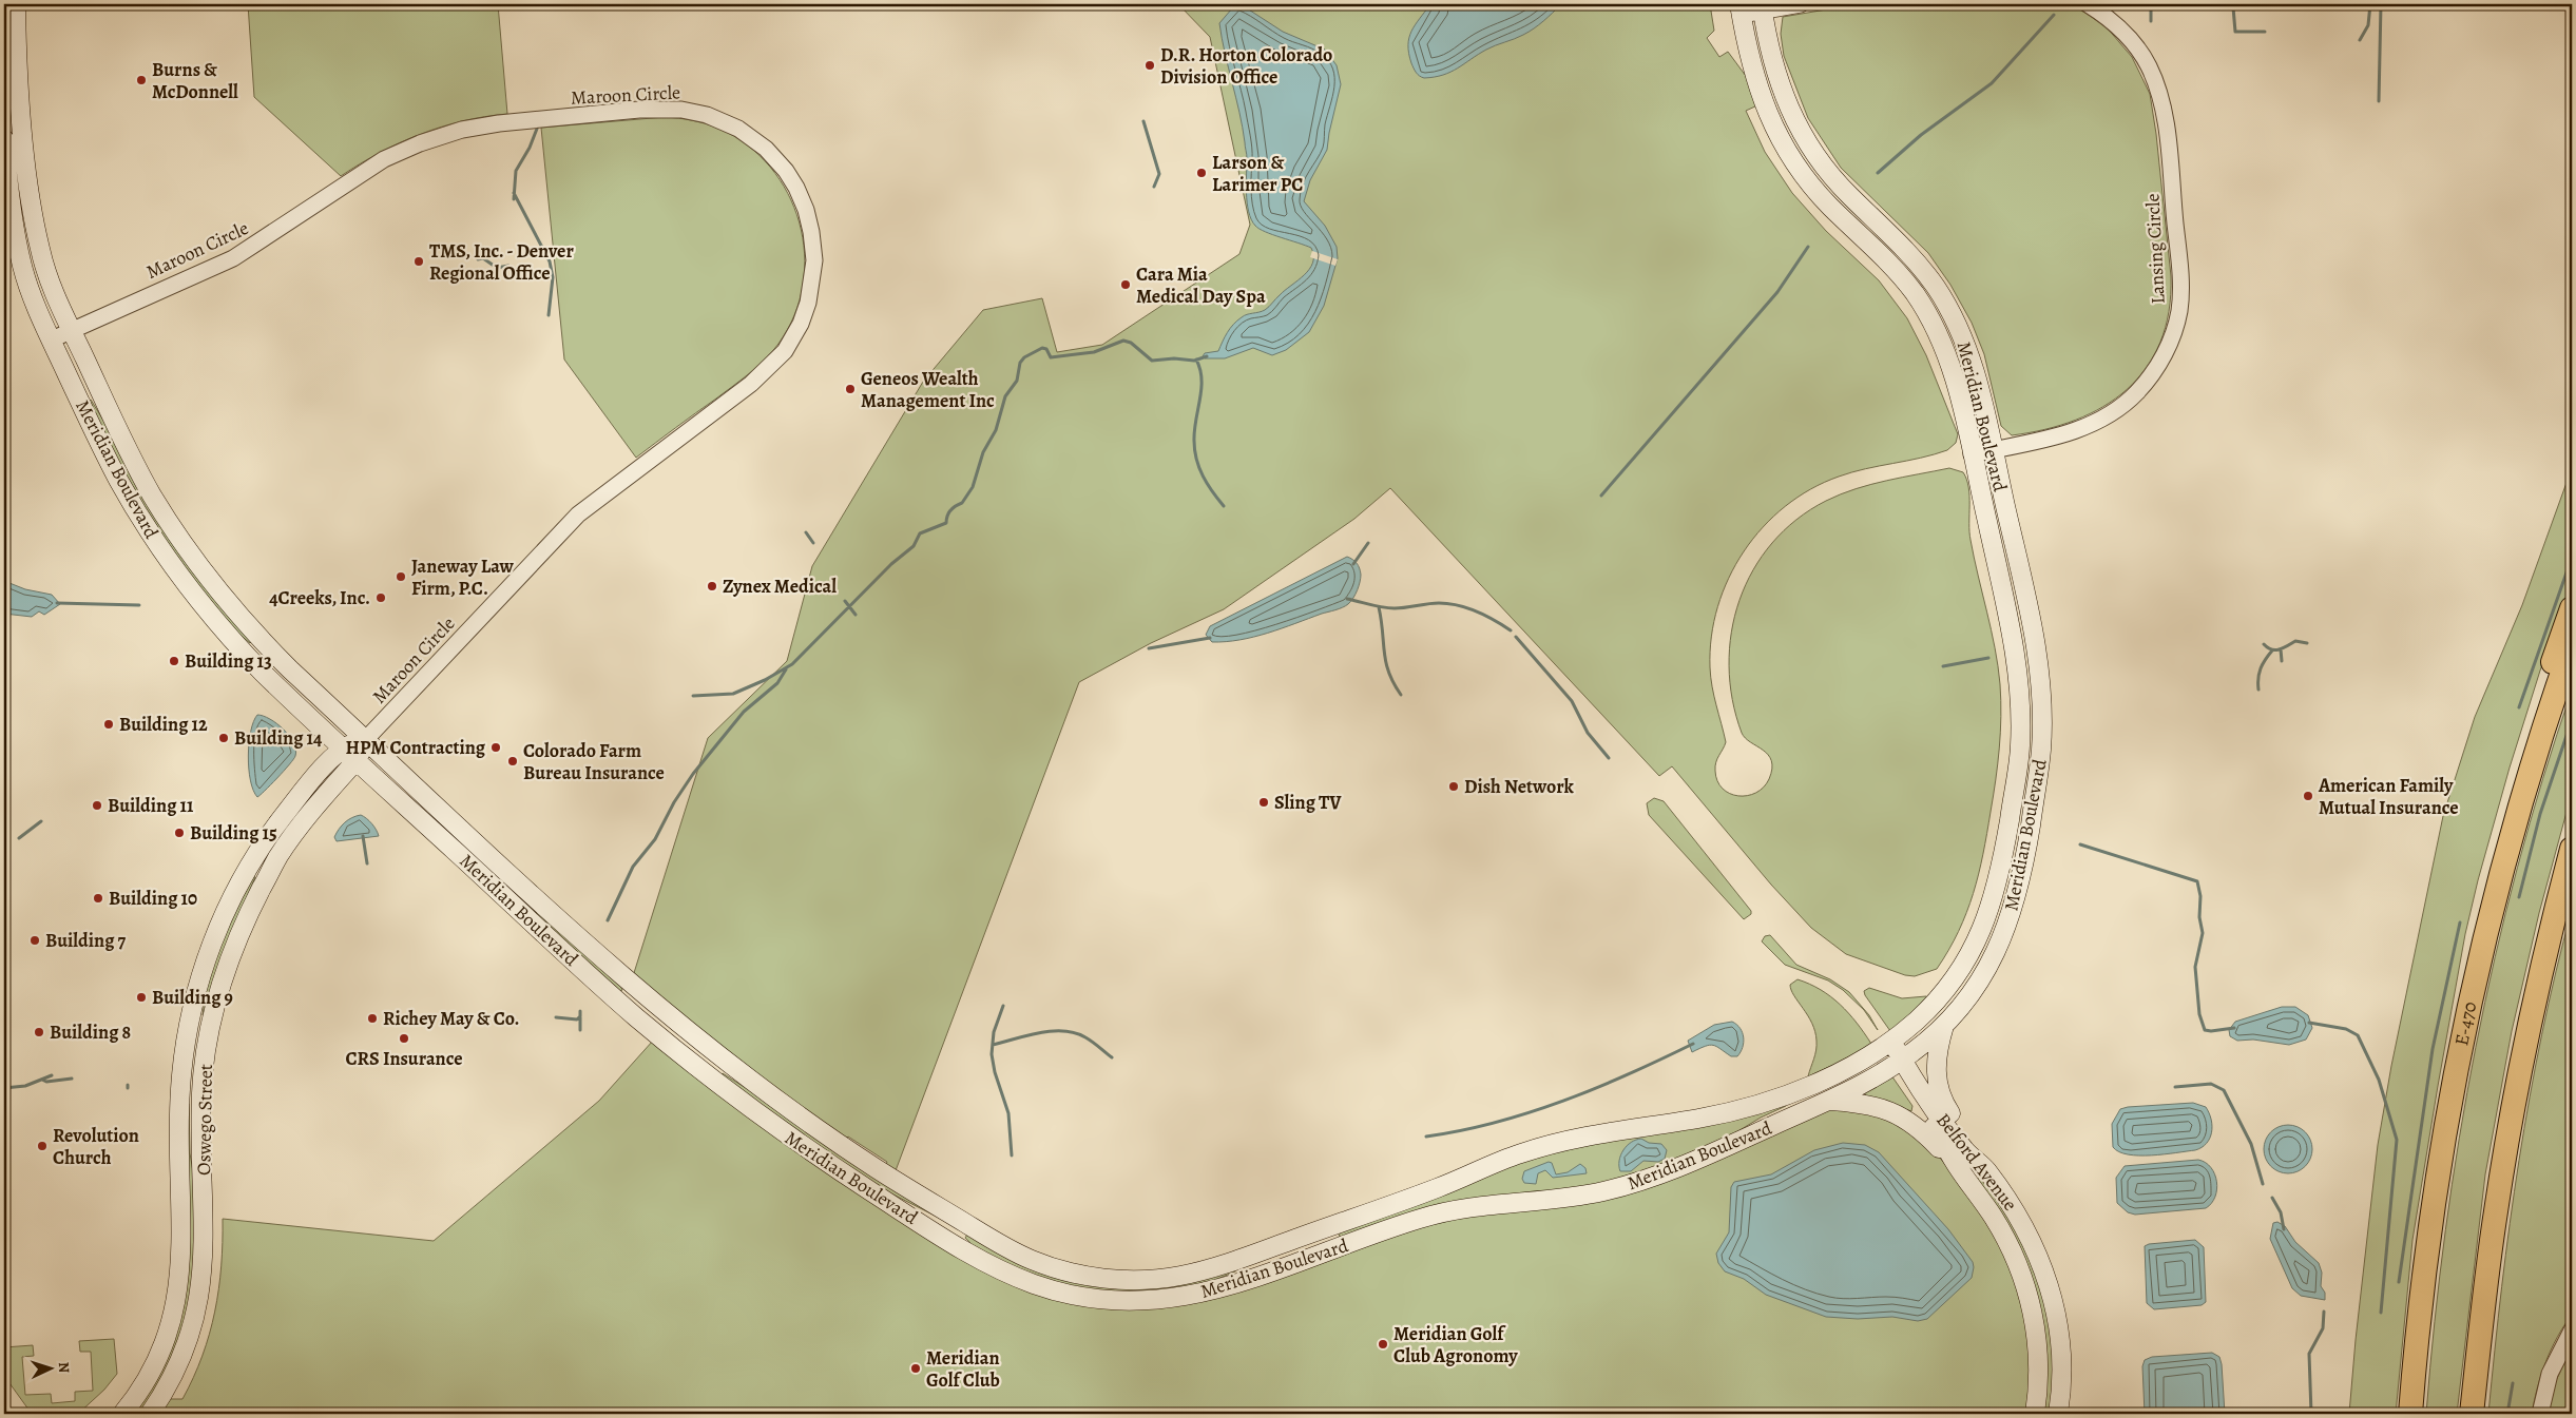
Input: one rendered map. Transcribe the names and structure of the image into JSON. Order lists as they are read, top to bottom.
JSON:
{
  "streets": {
    "highway": ["E-470"],
    "main road": ["Meridian Boulevard", "Oswego Street", "Belford Avenue"],
    "street": ["Maroon Circle", "Lansing Circle"]
  },
  "crossings": [
    ["Maroon Circle", "Meridian Boulevard"],
    ["Maroon Circle", "Oswego Street"],
    ["Lansing Circle", "Meridian Boulevard"],
    ["Meridian Boulevard", "Oswego Street"],
    ["Meridian Boulevard", "Belford Avenue"]
  ],
  "places": [
    "D.R. Horton Colorado Division Office",
    "Burns & McDonnell",
    "Larson & Larimer PC",
    "TMS, Inc. - Denver Regional Office",
    "Cara Mia Medical Day Spa",
    "Geneos Wealth Management Inc",
    "Janeway Law Firm, P.C.",
    "Zynex Medical",
    "4Creeks, Inc.",
    "Building 13",
    "Building 12",
    "Building 14",
    "HPM Contracting",
    "Colorado Farm Bureau Insurance",
    "Dish Network",
    "American Family Mutual Insurance",
    "Sling TV",
    "Building 11",
    "Building 15",
    "Building 10",
    "Building 7",
    "Building 9",
    "Richey May & Co.",
    "Building 8",
    "CRS Insurance",
    "Revolution Church",
    "Meridian Golf Club Agronomy",
    "Meridian Golf Club"
  ],
  "north": "right"
}
